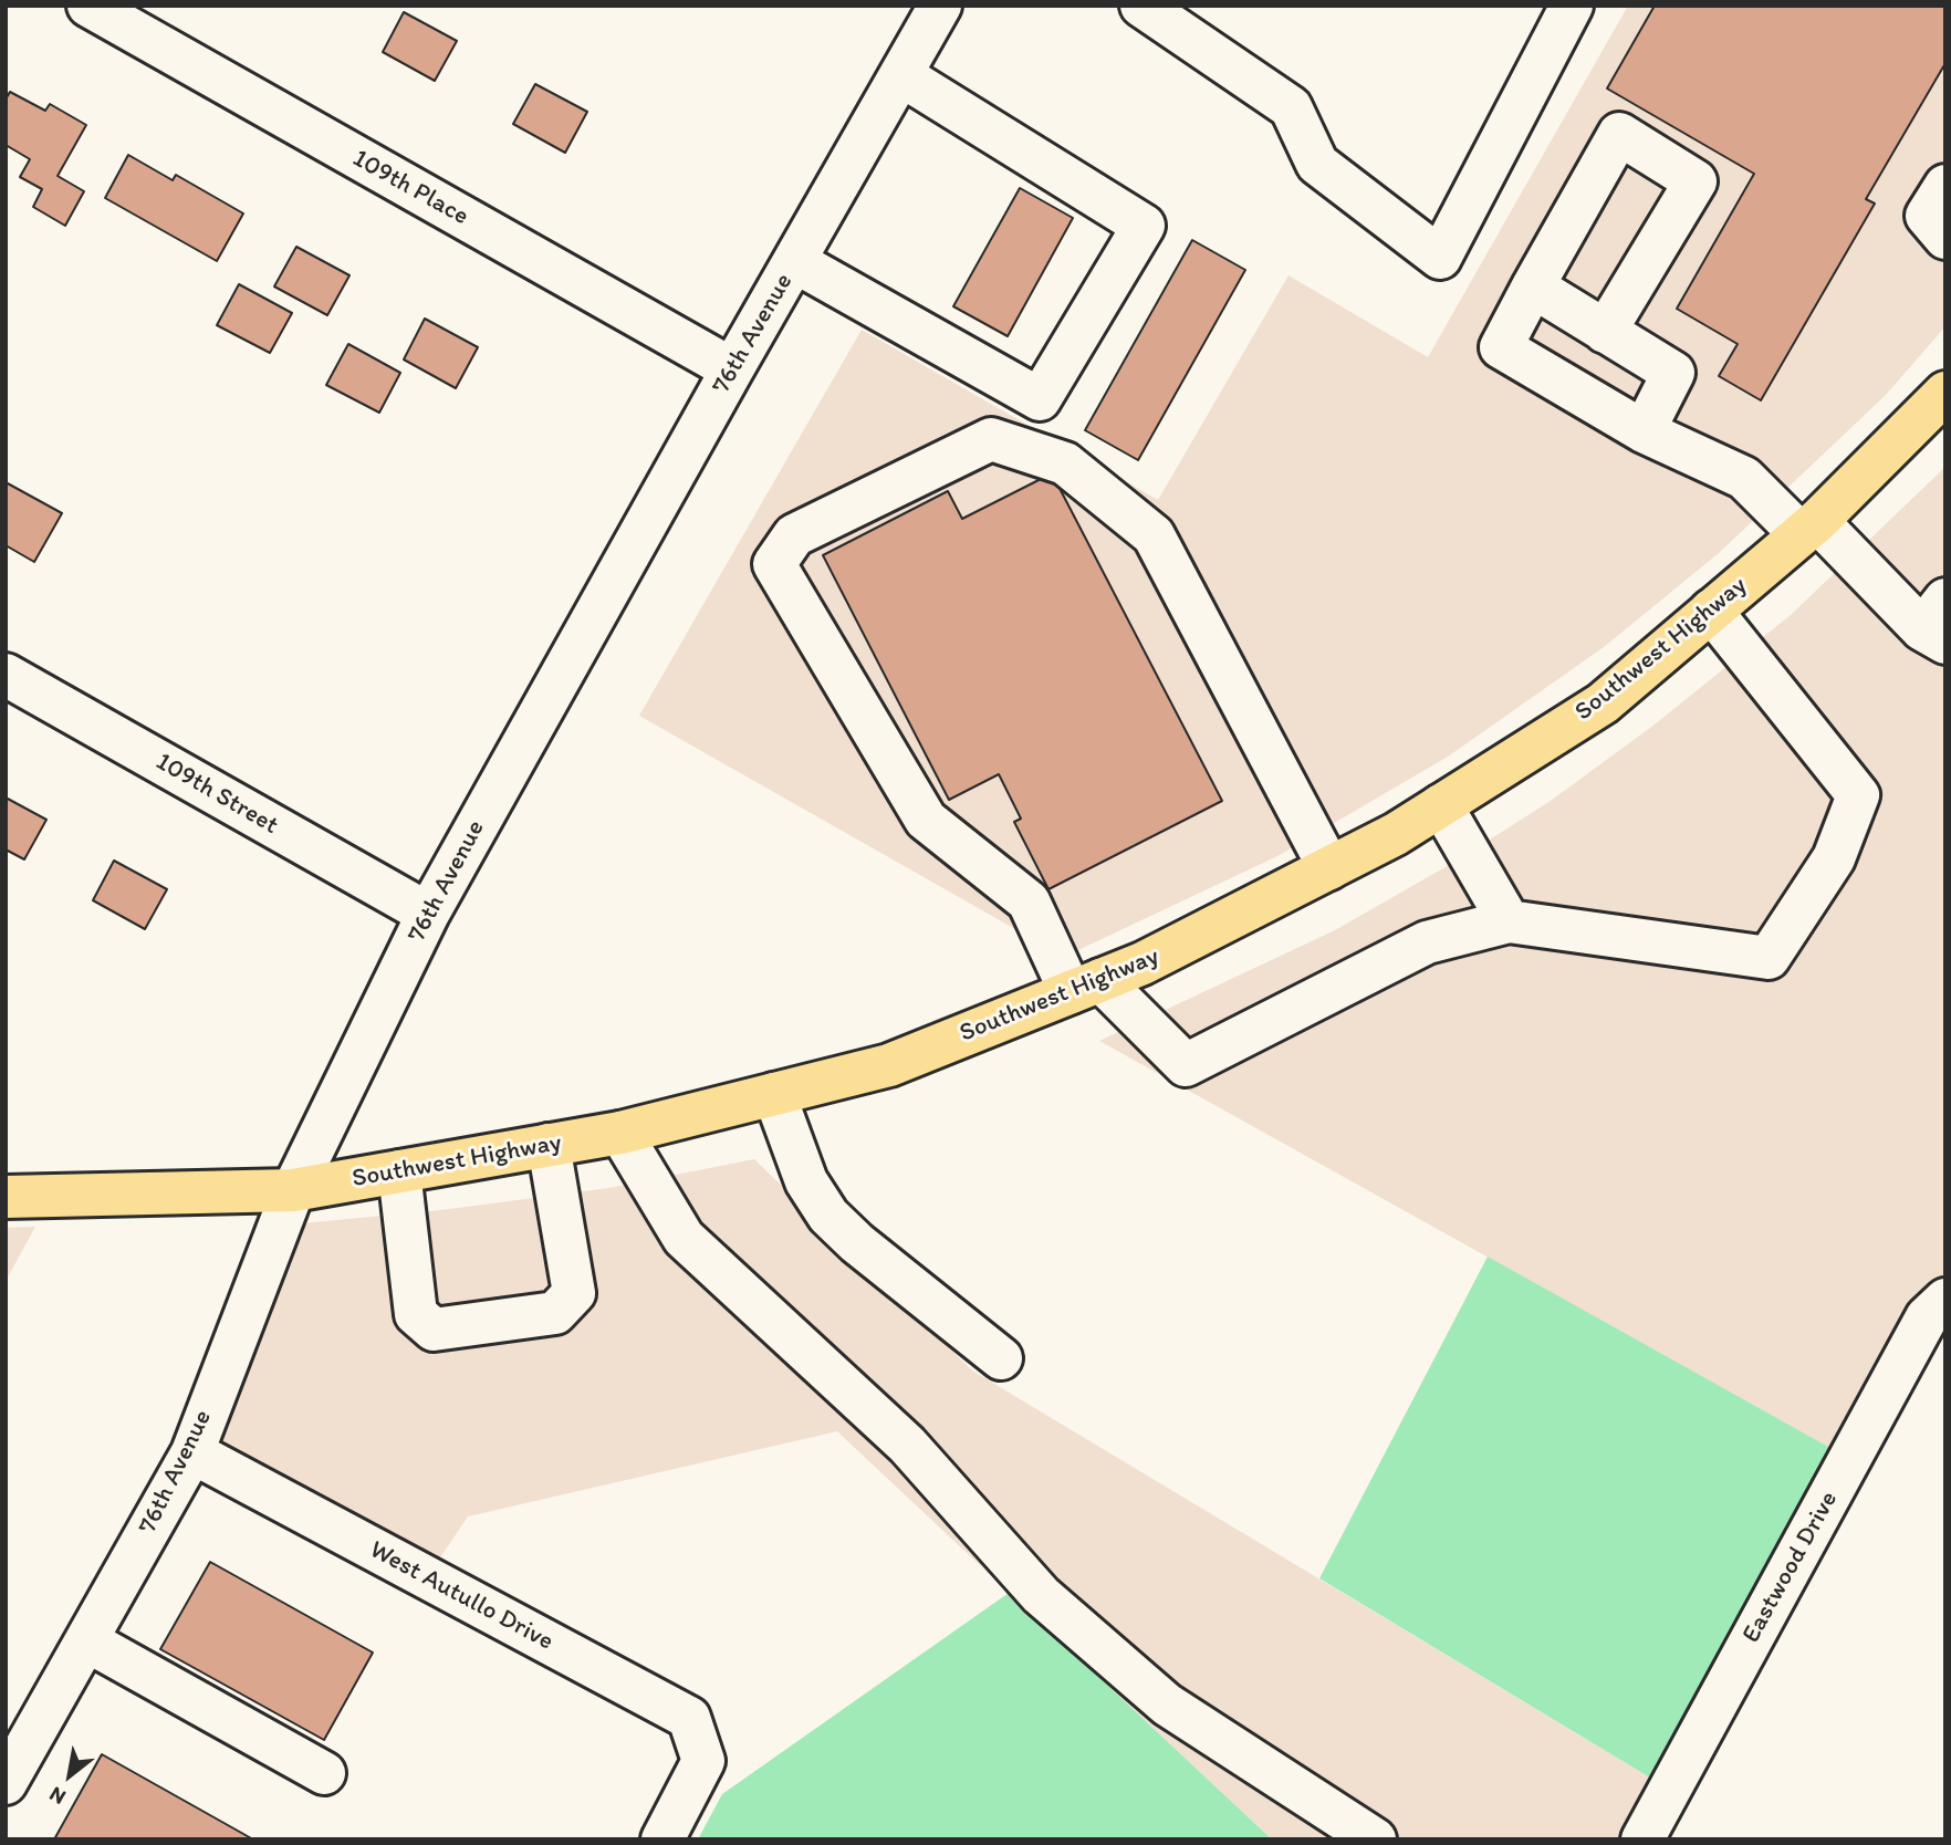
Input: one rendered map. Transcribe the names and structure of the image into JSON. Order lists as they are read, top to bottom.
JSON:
{
  "streets": {
    "main road": ["Southwest Highway"],
    "street": [
      "109th Place",
      "76th Avenue",
      "109th Street",
      "Eastwood Drive",
      "West Autullo Drive"
    ]
  },
  "crossings": [
    ["109th Place", "76th Avenue"],
    ["76th Avenue", "Southwest Highway"],
    ["76th Avenue", "109th Street"],
    ["76th Avenue", "West Autullo Drive"]
  ],
  "north": "bottom left"
}
